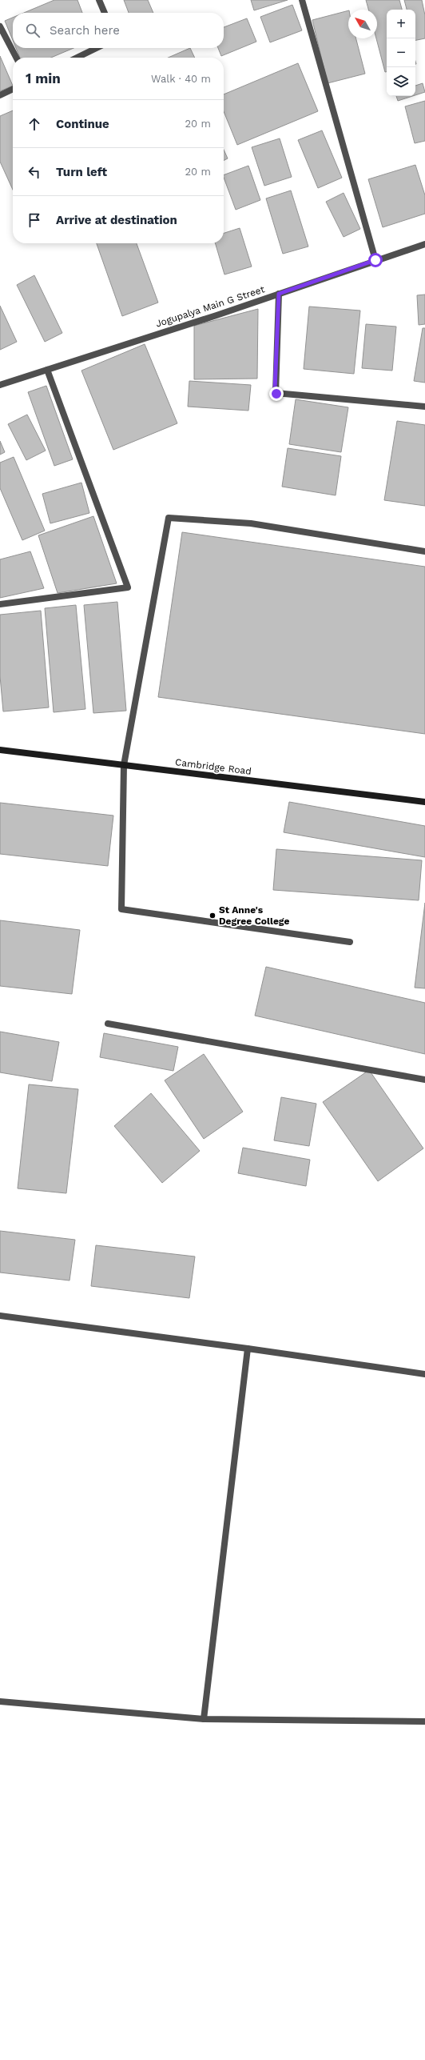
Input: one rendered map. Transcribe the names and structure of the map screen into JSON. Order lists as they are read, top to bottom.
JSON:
{
  "streets": {
    "street": ["Jogupalya Main G Street", "Cambridge Road"]
  },
  "places": ["St Anne's Degree College"],
  "north": "top left",
  "page": {
    "map_buttons": ["+", "−"],
    "search": "Search here",
    "heading": ["1 min", "Walk · 40 m"],
    "list": [
      ["Continue", "20 m"],
      ["Turn left", "20 m"],
      "Arrive at destination"
    ]
  }
}
